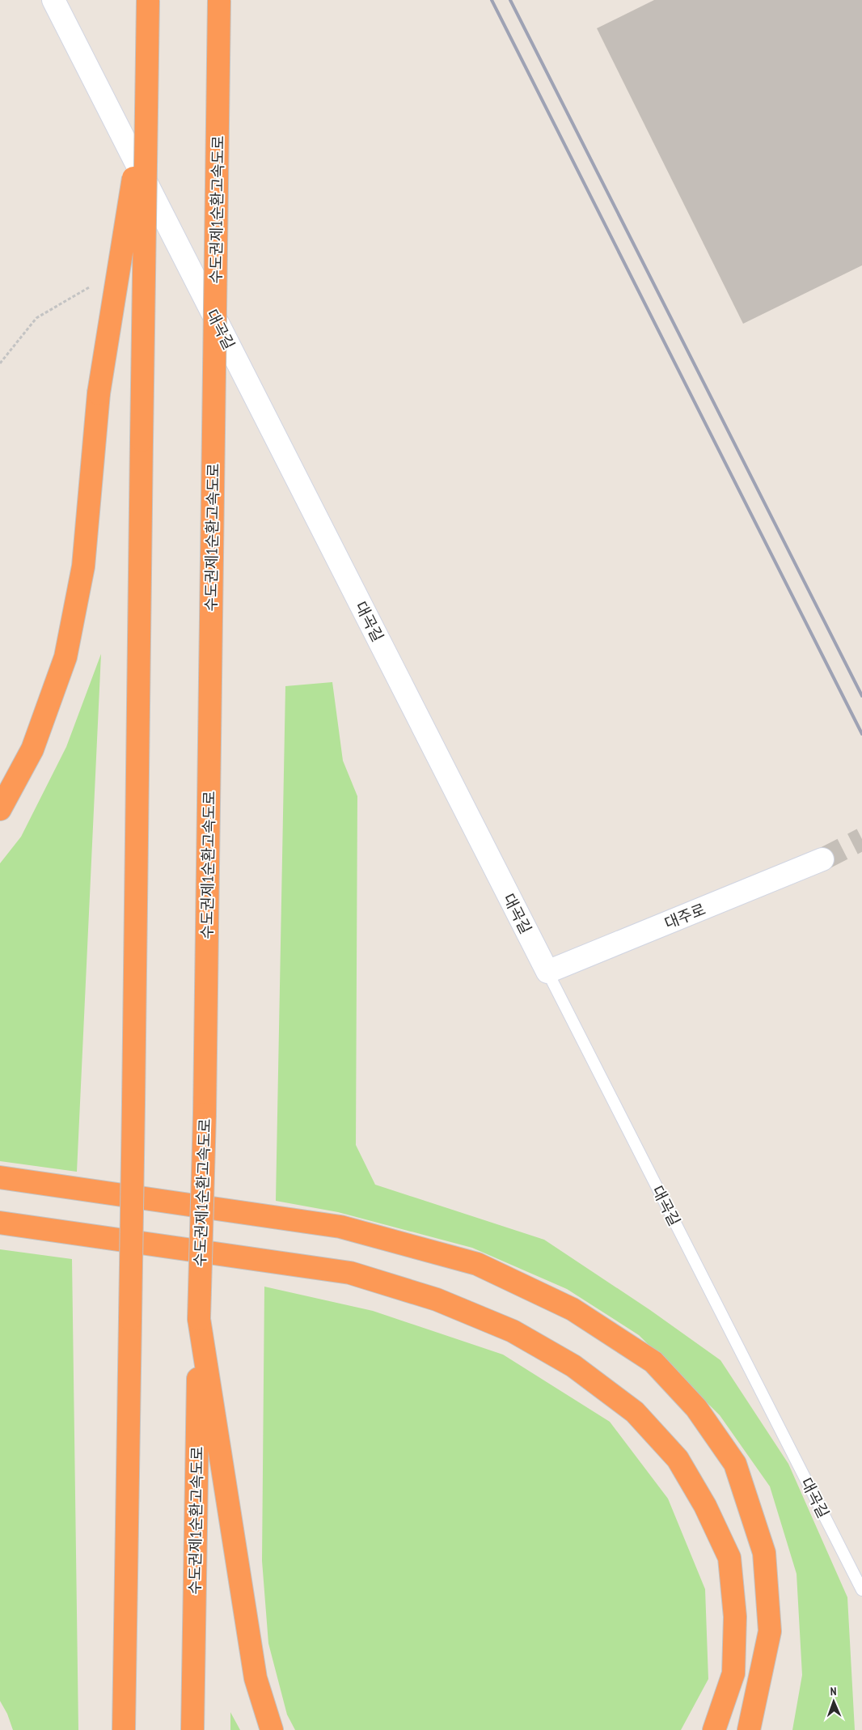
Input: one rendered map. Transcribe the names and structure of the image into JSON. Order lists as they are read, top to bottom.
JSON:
{
  "streets": {
    "highway": ["수도권제1순환고속도로"],
    "street": ["대곡길", "대주로"]
  },
  "crossings": [
    ["대곡길", "대주로"]
  ],
  "north": "top"
}
